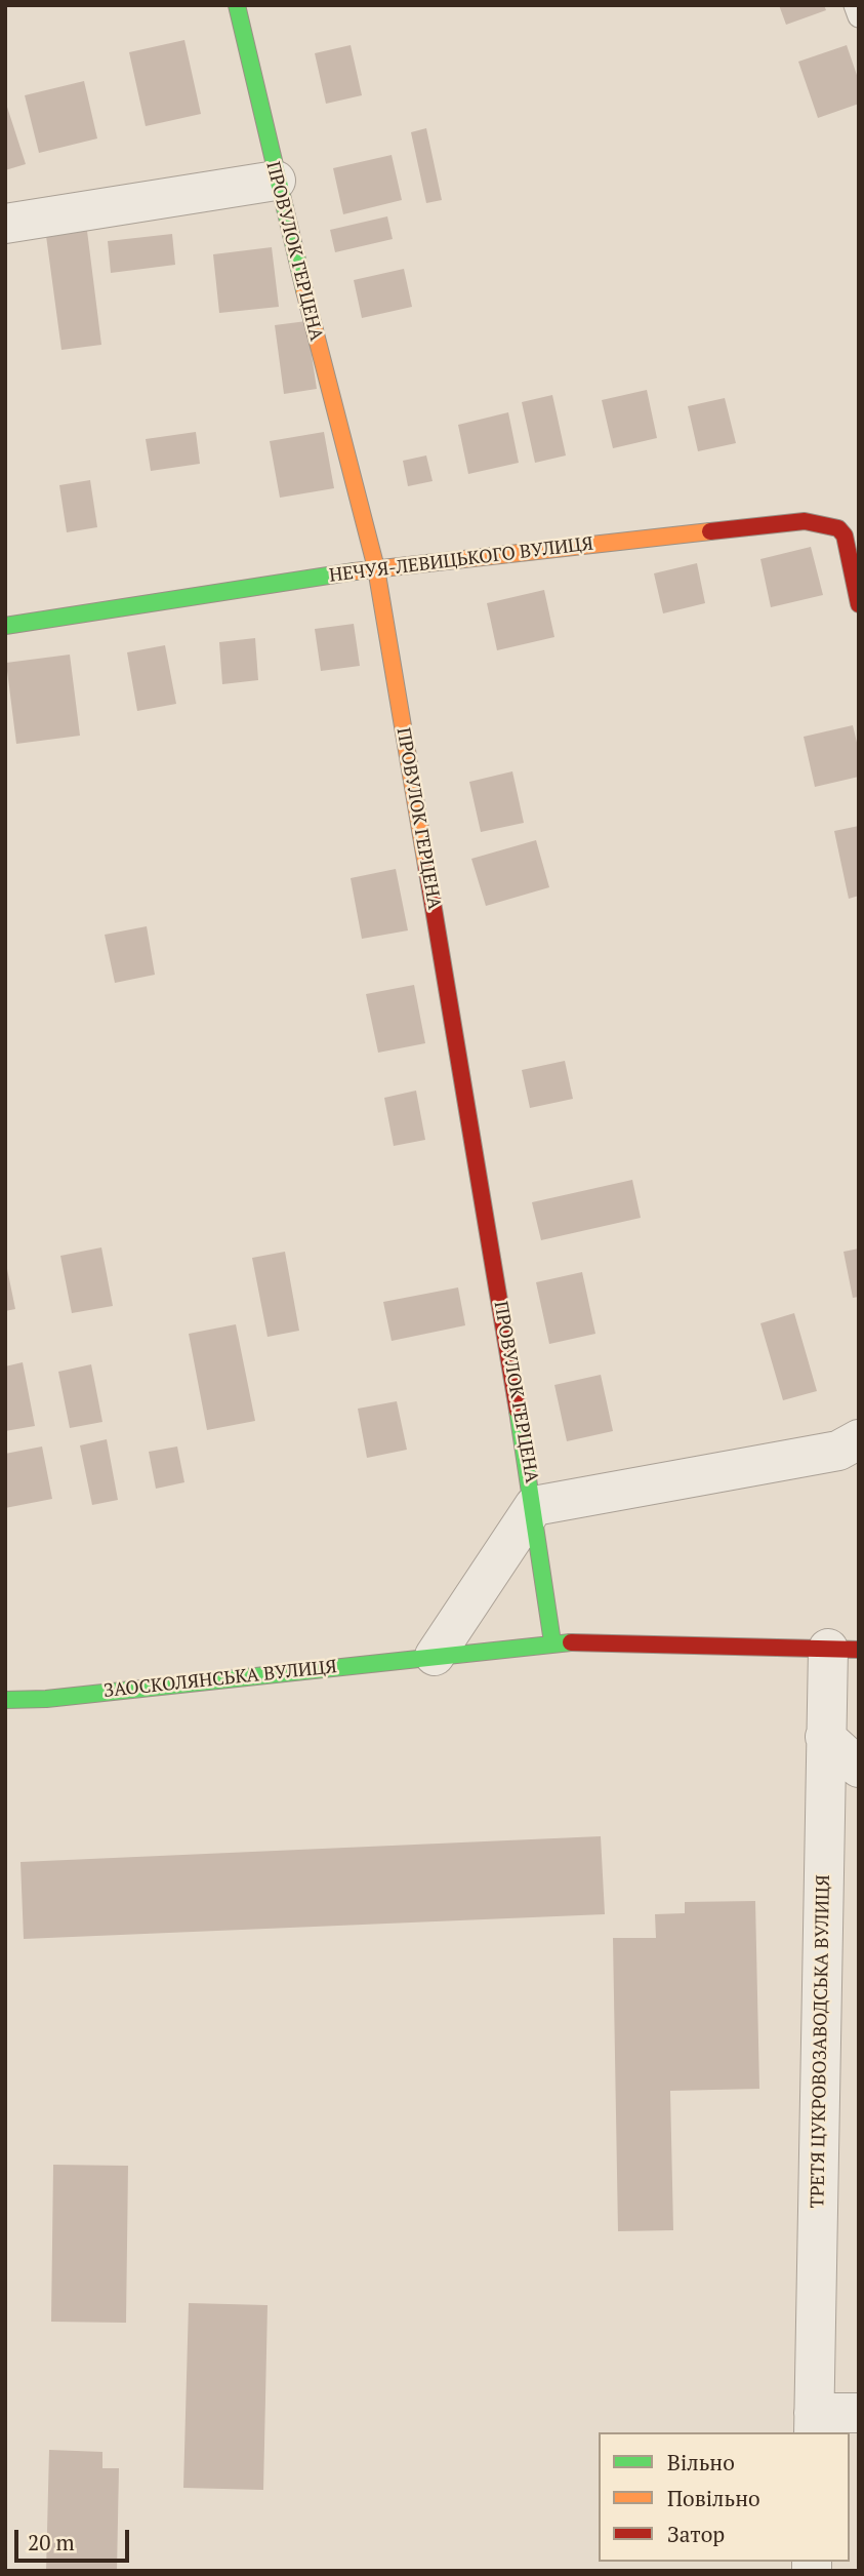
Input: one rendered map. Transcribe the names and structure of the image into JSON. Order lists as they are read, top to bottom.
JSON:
{
  "streets": {
    "street": [
      "ПРОВУЛОК ГЕРЦЕНА",
      "НЕЧУЯ-ЛЕВИЦЬКОГО ВУЛИЦЯ",
      "ЗАОСКОЛЯНСЬКА ВУЛИЦЯ",
      "ТРЕТЯ ЦУКРОВОЗАВОДСЬКА ВУЛИЦЯ"
    ]
  },
  "crossings": [
    ["ПРОВУЛОК ГЕРЦЕНА", "НЕЧУЯ-ЛЕВИЦЬКОГО ВУЛИЦЯ"],
    ["ПРОВУЛОК ГЕРЦЕНА", "ЗАОСКОЛЯНСЬКА ВУЛИЦЯ"],
    ["ЗАОСКОЛЯНСЬКА ВУЛИЦЯ", "ТРЕТЯ ЦУКРОВОЗАВОДСЬКА ВУЛИЦЯ"]
  ],
  "legend": ["Вільно", "Повільно", "Затор"],
  "scale_bar": "20 m"
}
